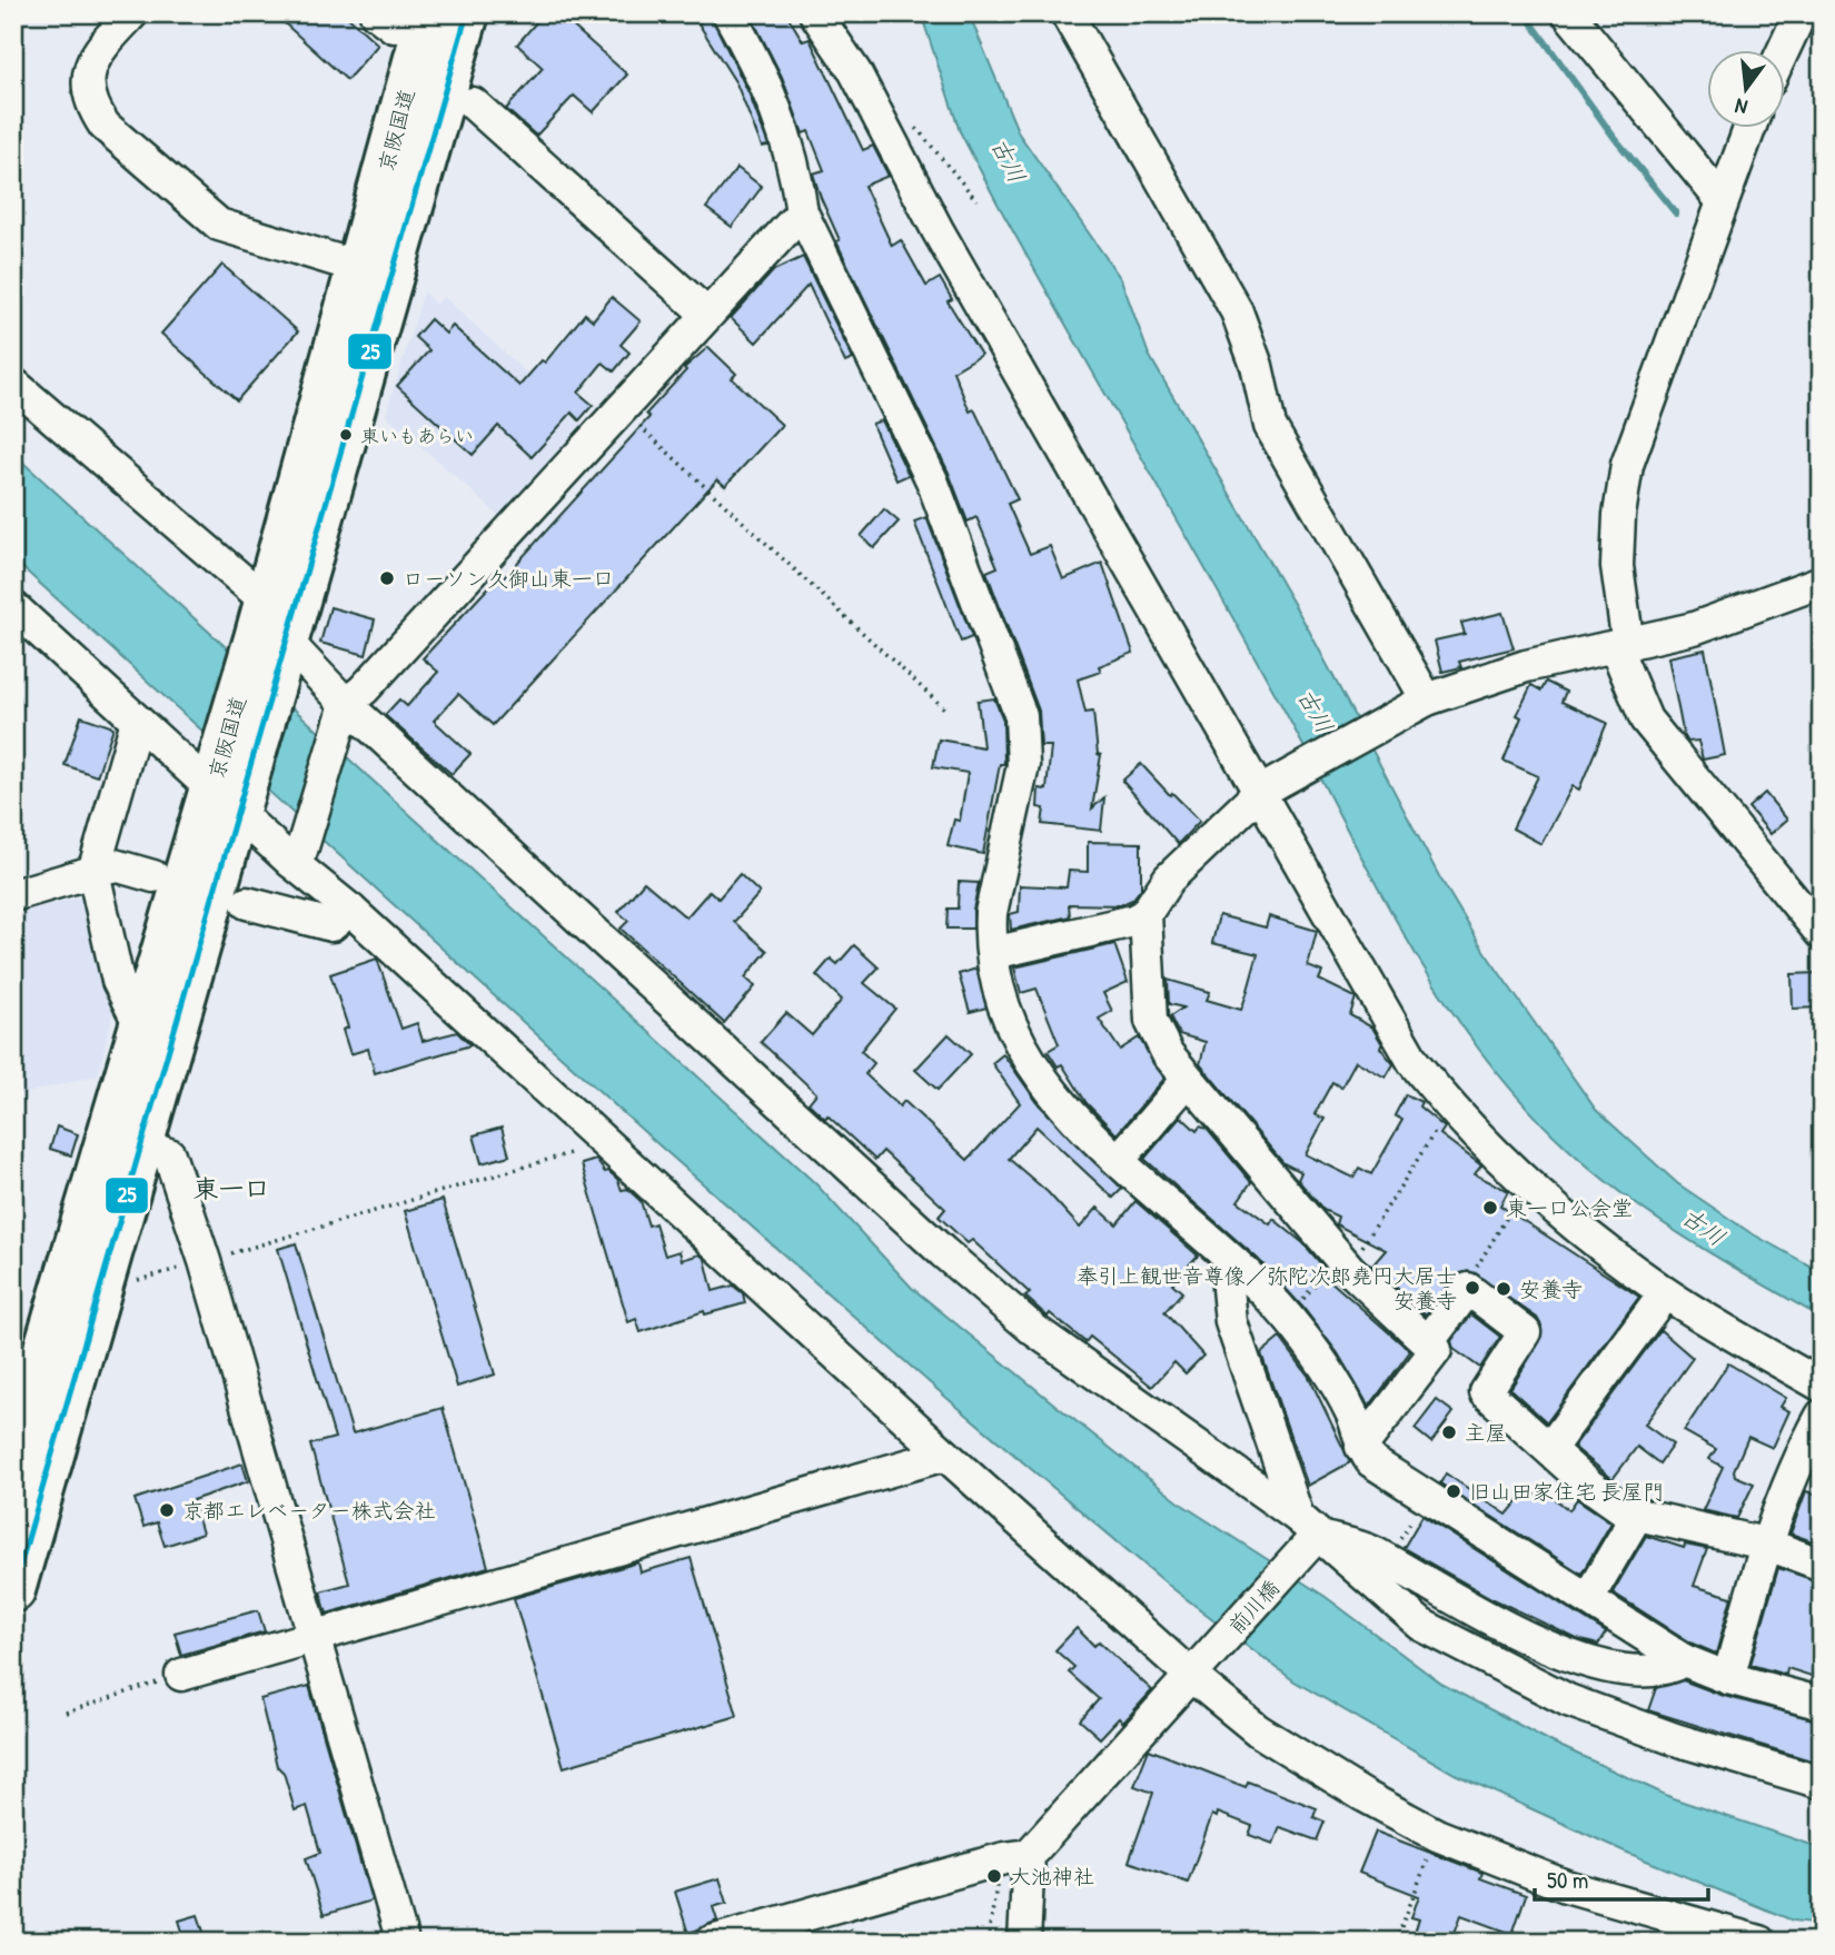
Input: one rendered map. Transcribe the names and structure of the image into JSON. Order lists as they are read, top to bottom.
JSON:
{
  "streets": {
    "highway": ["京阪国道"],
    "street": ["前川橋"]
  },
  "districts": ["東一口"],
  "water": ["古川"],
  "places": [
    "東いもあらい",
    "ローソン久御山東一口",
    "東一口公会堂",
    "奉引上観世音尊像／弥陀次郎堯円大居士 安養寺",
    "安養寺",
    "主屋",
    "旧山田家住宅 長屋門",
    "京都エレベーター株式会社",
    "大池神社"
  ],
  "lines": ["transit line 25"],
  "scale_bar": "50 m",
  "north": "bottom"
}
